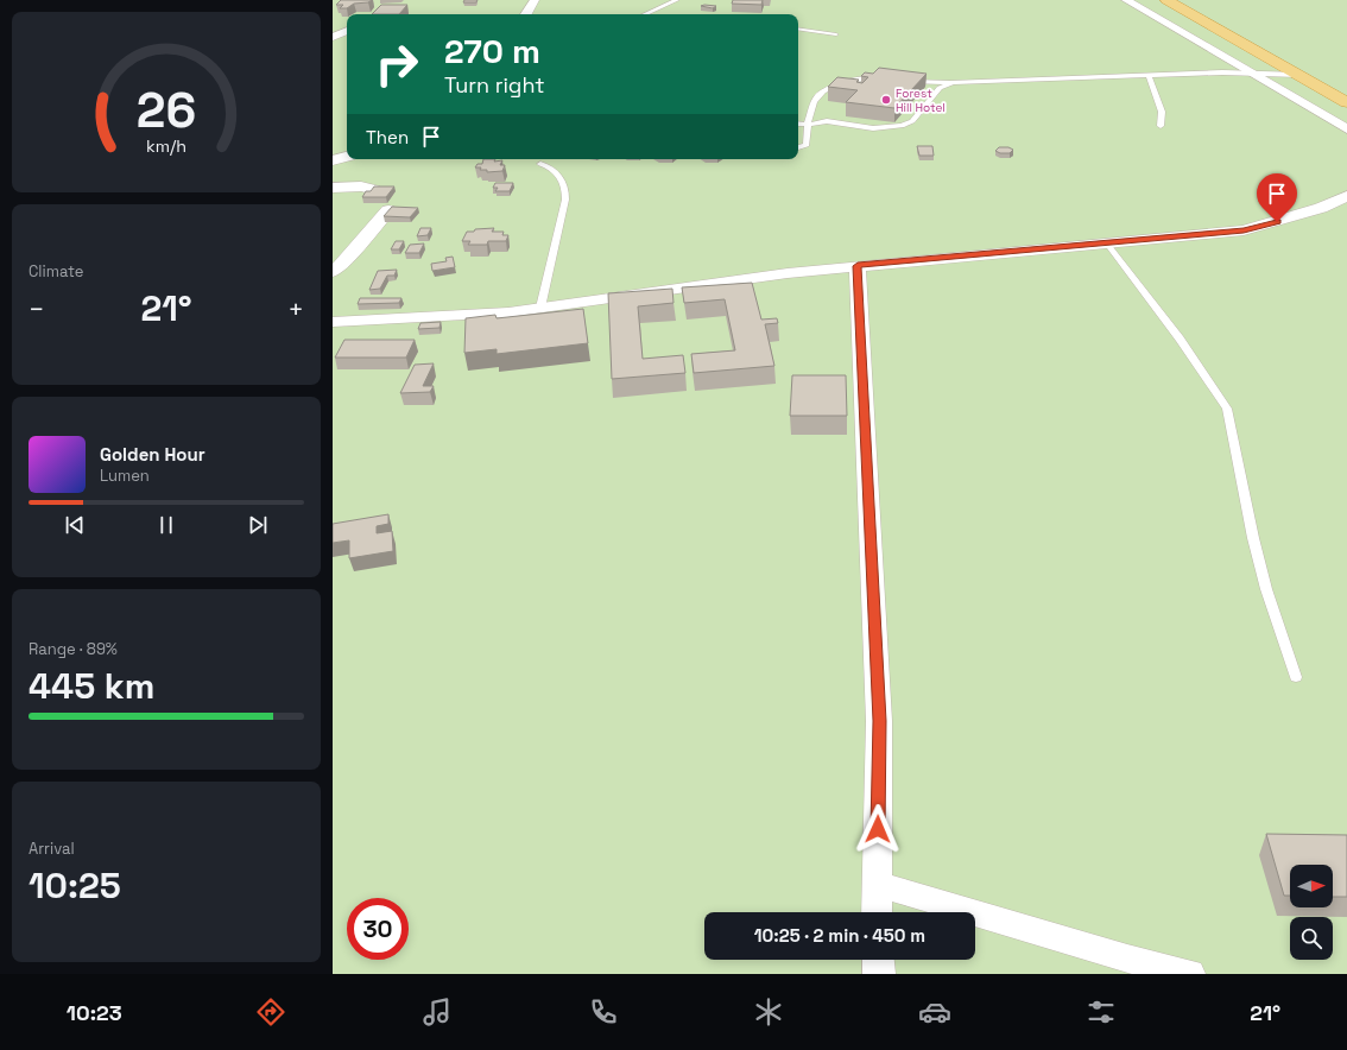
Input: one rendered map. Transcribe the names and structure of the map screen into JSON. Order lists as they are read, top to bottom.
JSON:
{
  "places": ["Forest Hill Hotel"],
  "north": "right",
  "page": {
    "turn": ["270 m", "Turn right"],
    "then": "Then",
    "tile": [
      "Climate",
      ["Range · 89%", "445 km"],
      ["Arrival", "10:25"]
    ],
    "heat": ["−", "21°", "+"],
    "song": ["Golden Hour", "Lumen"],
    "limit": "30",
    "trip": "10:25 · 2 min · 450 m",
    "tabs": ["10:23", "21°"],
    "gauge": ["26", "km/h"]
  }
}
